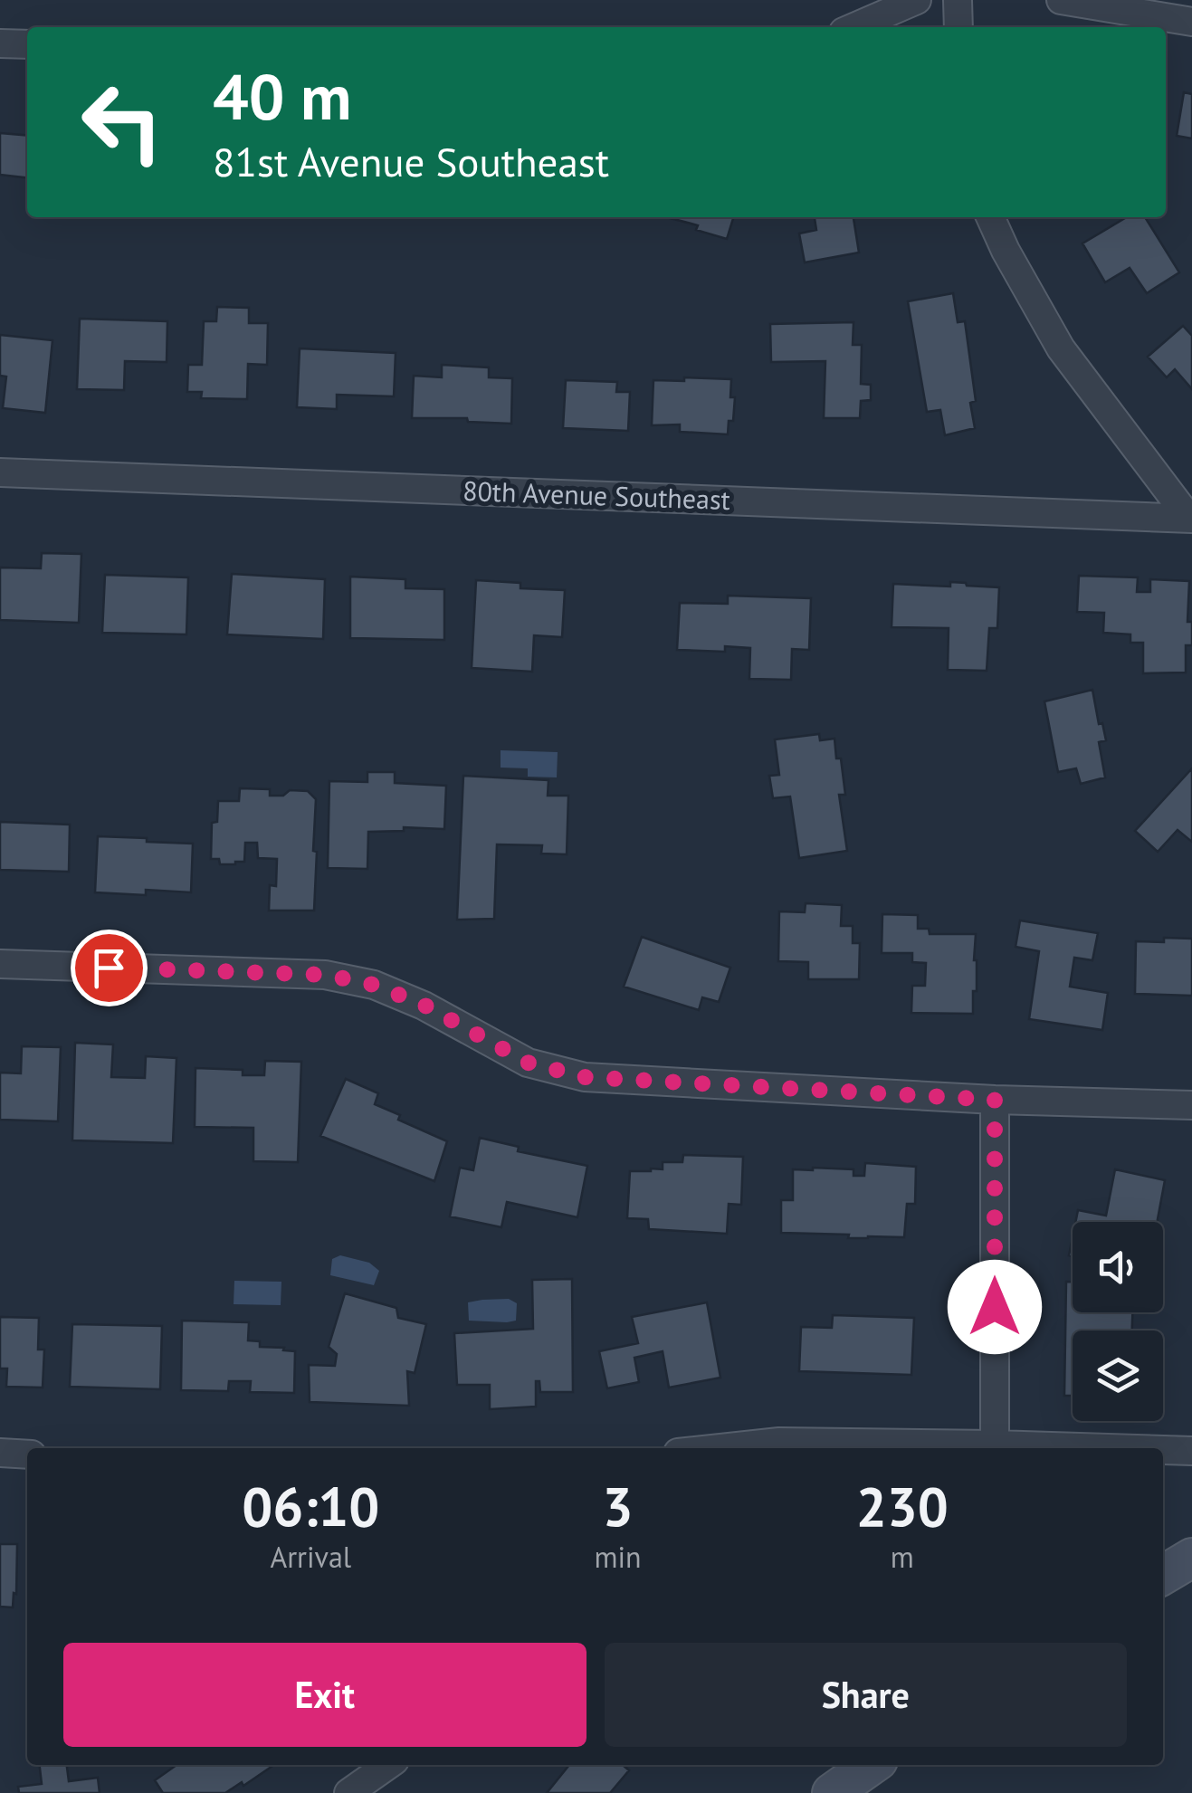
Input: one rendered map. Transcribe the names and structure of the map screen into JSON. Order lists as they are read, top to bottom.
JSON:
{
  "streets": {
    "street": ["80th Avenue Southeast"]
  },
  "page": {
    "turn": ["40 m", "81st Avenue Southeast"],
    "eta": [
      "06:10",
      "Arrival",
      "3",
      "min",
      "230",
      "m"
    ],
    "buttons": ["Exit", "Share"]
  }
}
